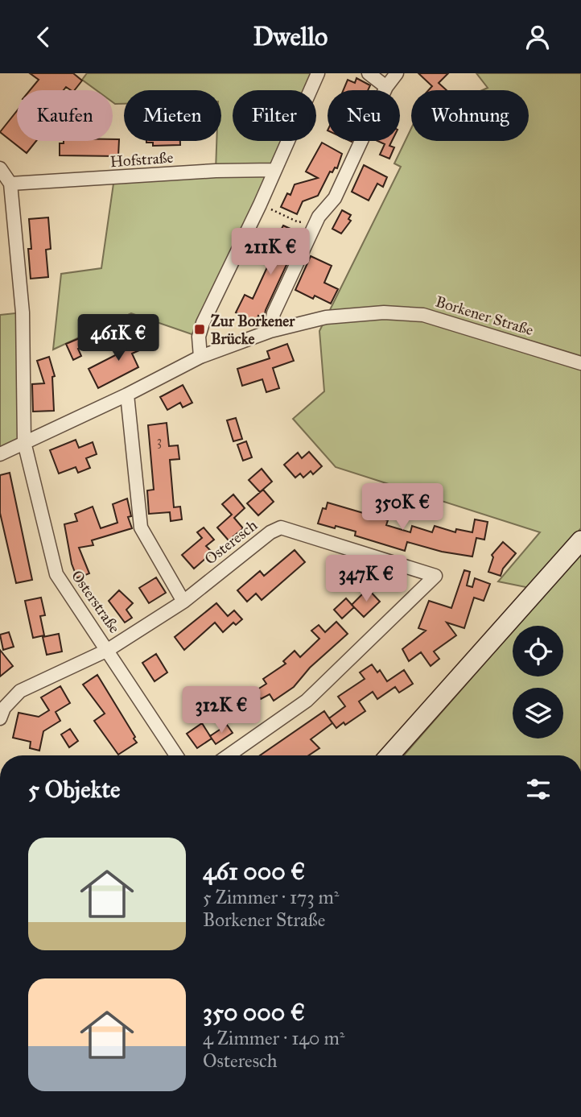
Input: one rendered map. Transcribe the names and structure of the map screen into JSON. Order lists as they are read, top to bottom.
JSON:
{
  "streets": {
    "street": [
      "Hofstraße",
      "Borkener Straße",
      "Osteresch",
      "Osterstraße"
    ]
  },
  "crossings": [
    ["Borkener Straße", "Osterstraße"],
    ["Osteresch", "Osterstraße"]
  ],
  "places": {
    "transit": ["Zur Borkener Brücke"]
  },
  "house_numbers": ["3"],
  "page": {
    "header": "Dwello",
    "chip": [
      "Kaufen",
      "Mieten",
      "Filter",
      "Neu",
      "Wohnung"
    ],
    "price": [
      "211K €",
      "461K €",
      "350K €",
      "347K €",
      "312K €"
    ],
    "heading": "5 Objekte",
    "list": [
      {
        "name": "461 000 €",
        "note": "5 Zimmer · 173 m² · Borkener Straße"
      },
      {
        "name": "350 000 €",
        "note": "4 Zimmer · 140 m² · Osteresch"
      }
    ]
  }
}
